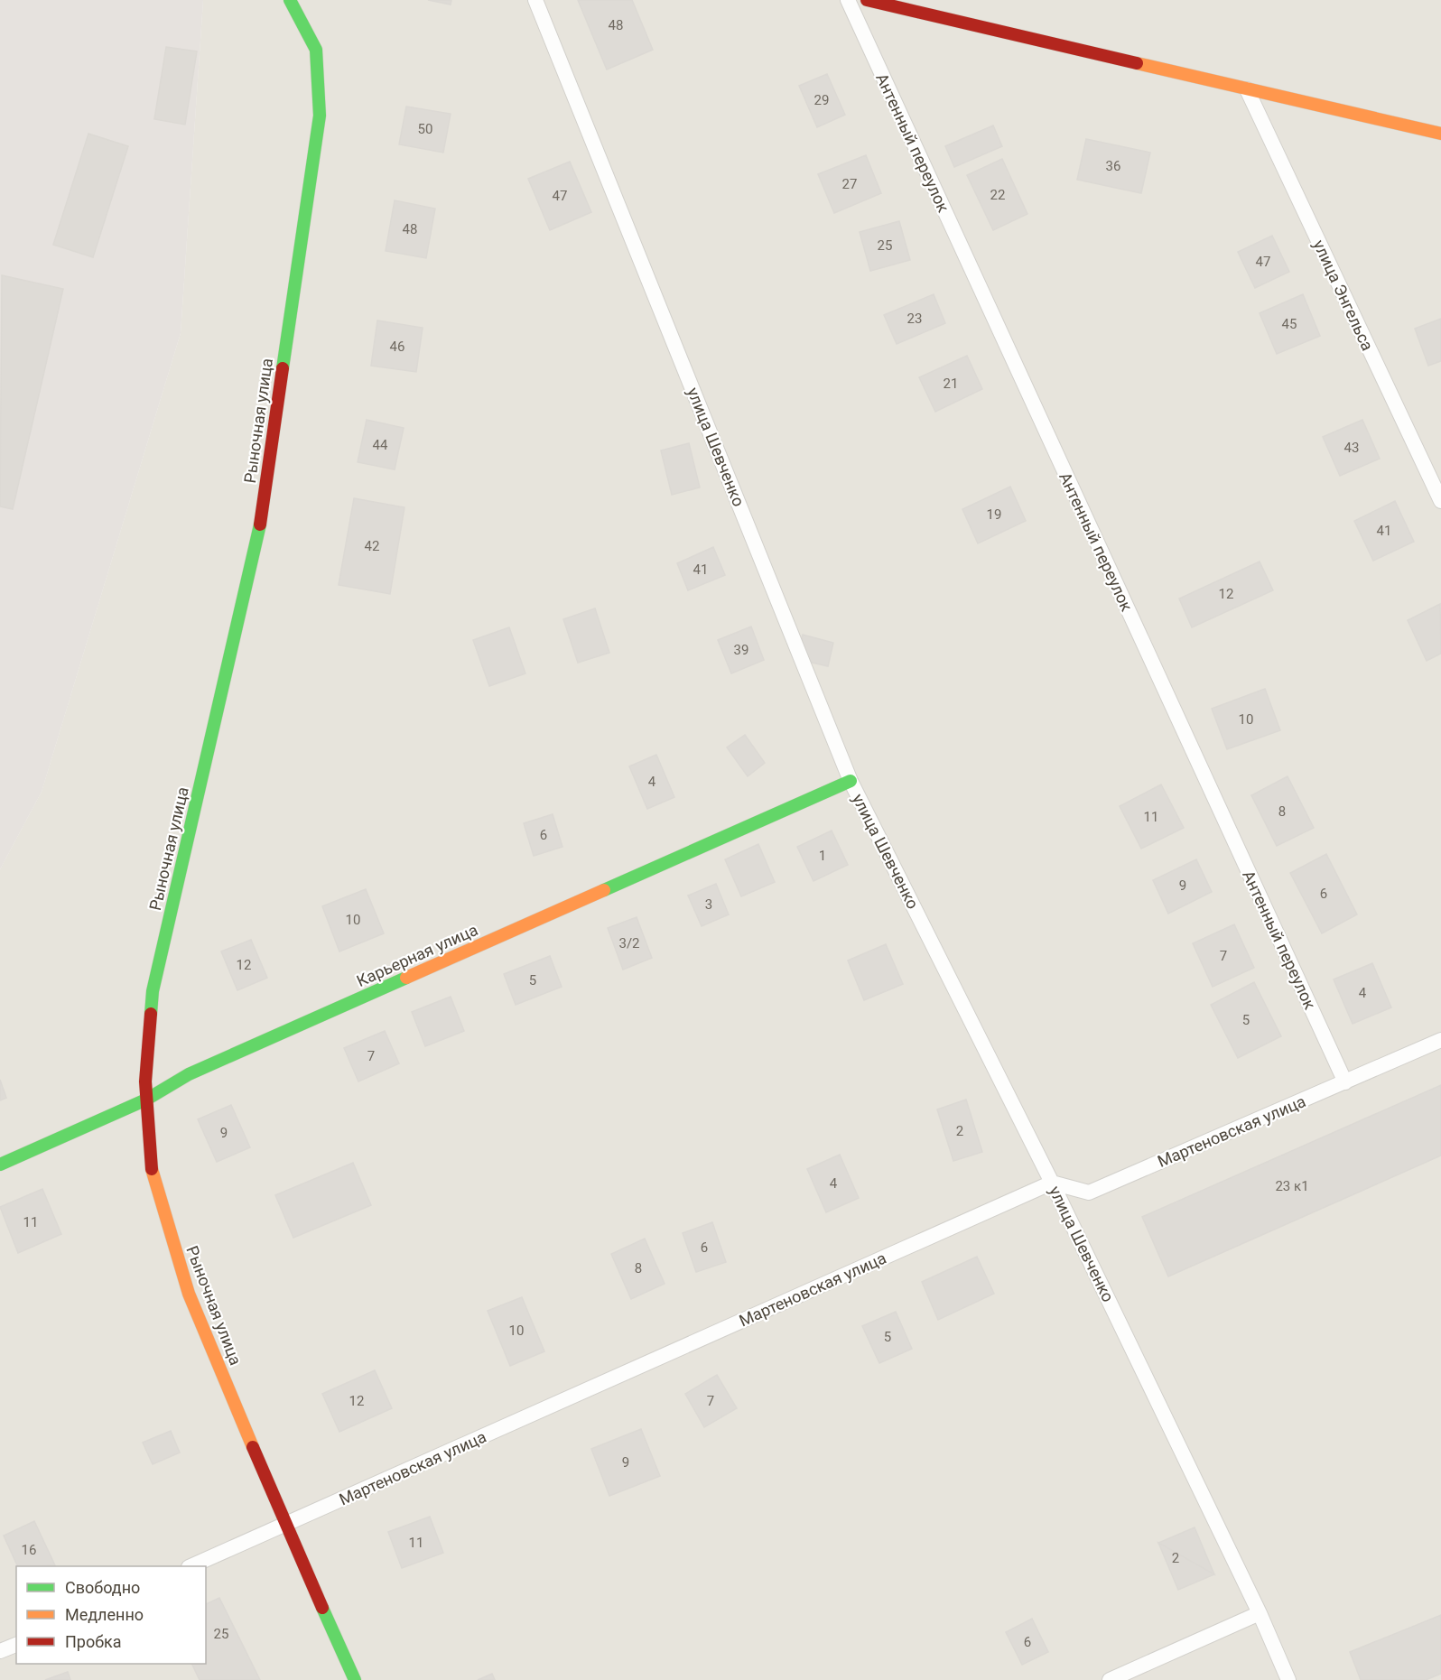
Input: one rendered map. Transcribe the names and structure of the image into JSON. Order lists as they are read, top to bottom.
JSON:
{
  "streets": {
    "street": ["Рыночная улица", "Карьерная улица"],
    "lane": [
      "Антенный переулок",
      "улица Энгельса",
      "улица Шевченко",
      "Мартеновская улица"
    ]
  },
  "crossings": [
    ["Антенный переулок", "Мартеновская улица"],
    ["Рыночная улица", "Карьерная улица"],
    ["Рыночная улица", "Мартеновская улица"],
    ["улица Шевченко", "Карьерная улица"],
    ["улица Шевченко", "Мартеновская улица"]
  ],
  "house_numbers": [
    "48",
    "29",
    "50",
    "36",
    "27",
    "22",
    "47",
    "48",
    "25",
    "47",
    "23",
    "45",
    "46",
    "21",
    "44",
    "43",
    "19",
    "41",
    "42",
    "41",
    "12",
    "39",
    "10",
    "4",
    "8",
    "11",
    "6",
    "1",
    "9",
    "6",
    "3",
    "10",
    "3/2",
    "7",
    "12",
    "5",
    "4",
    "5",
    "7",
    "2",
    "9",
    "4",
    "23 к1",
    "11",
    "6",
    "8",
    "10",
    "5",
    "12",
    "7",
    "9",
    "11",
    "16",
    "2",
    "25",
    "6"
  ],
  "legend": ["Свободно", "Медленно", "Пробка"]
}
